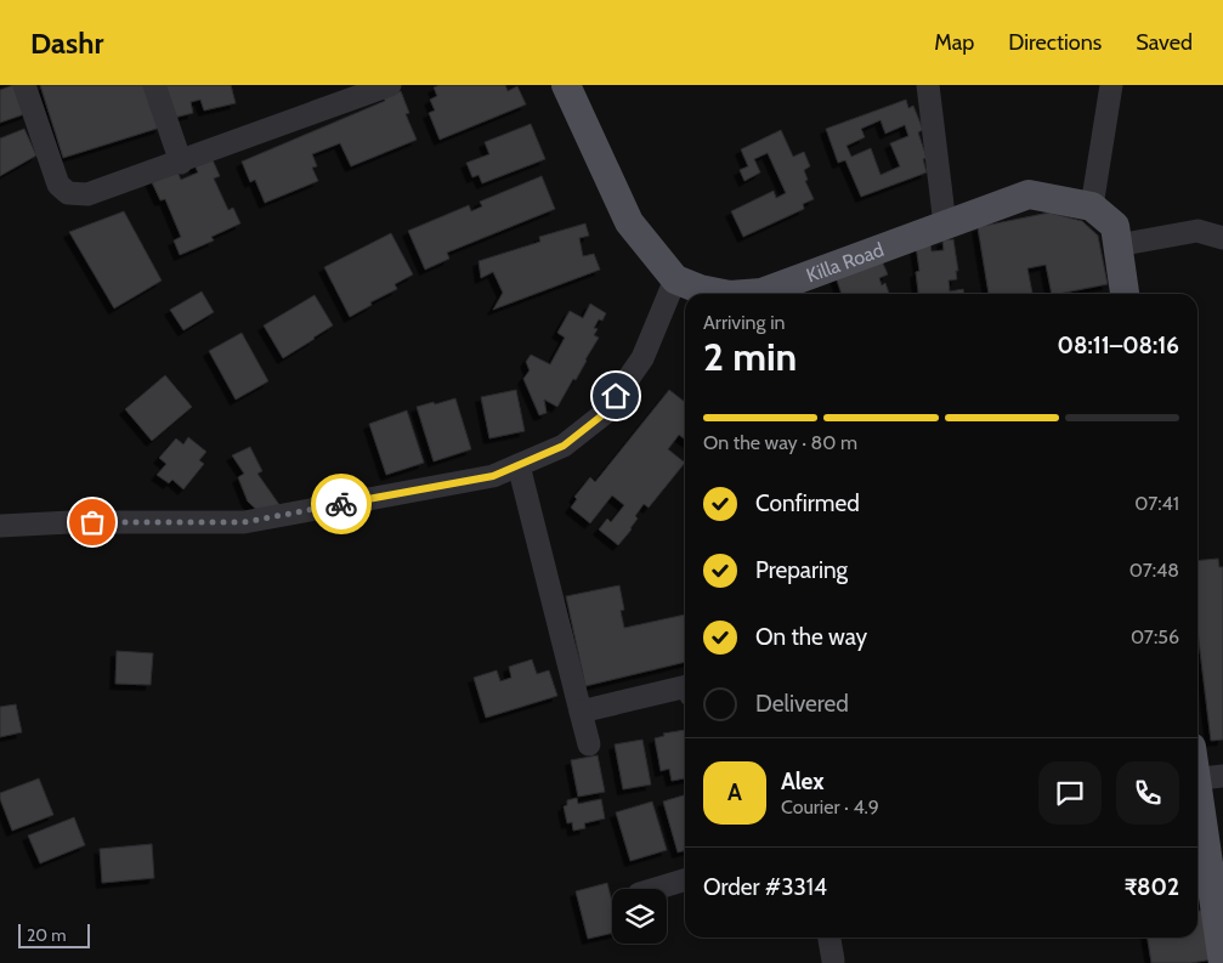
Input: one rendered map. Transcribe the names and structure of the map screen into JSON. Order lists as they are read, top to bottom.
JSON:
{
  "streets": {
    "main road": ["Killa Road"]
  },
  "scale_bar": "20 m",
  "page": {
    "header": "Dashr",
    "nav": ["Map", "Directions", "Saved"],
    "heading": ["2 min", "Arriving in", "08:11–08:16"],
    "panel": [
      "Alex",
      "Courier · 4.9",
      "Order #3314",
      "₹802"
    ],
    "bar": "On the way · 80 m",
    "list": [
      ["Confirmed", "07:41"],
      ["Preparing", "07:48"],
      ["On the way", "07:56"],
      "Delivered"
    ],
    "round": "A",
    "scale": "20 m"
  }
}
